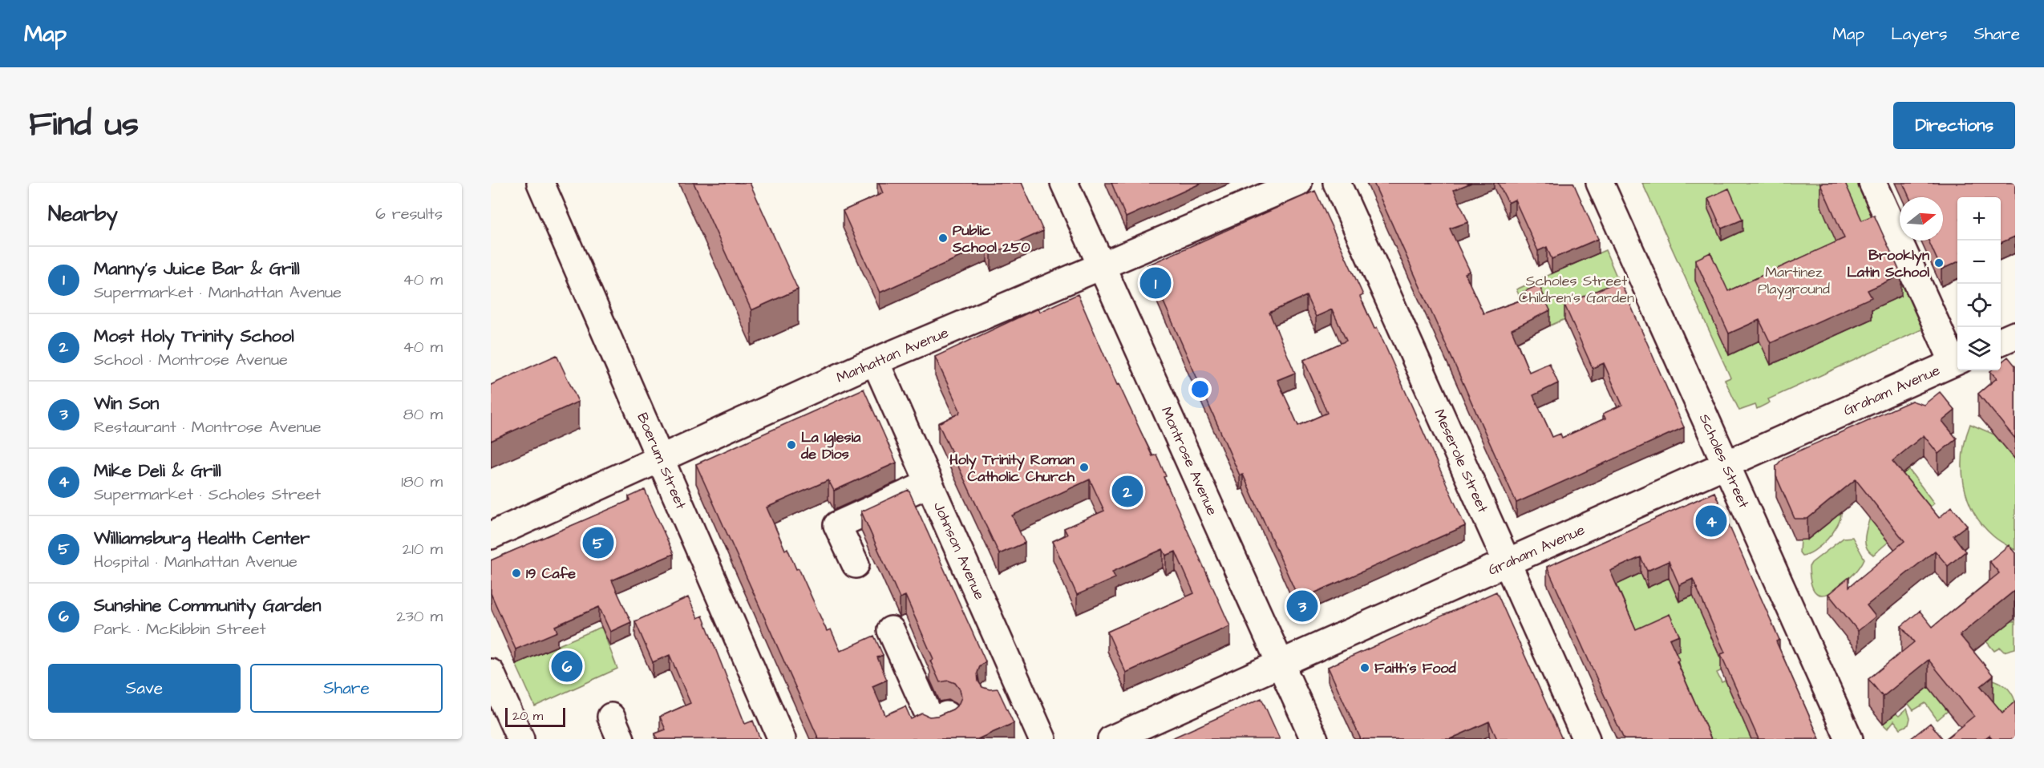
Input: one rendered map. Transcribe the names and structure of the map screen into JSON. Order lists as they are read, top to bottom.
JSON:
{
  "streets": {
    "street": [
      "Manhattan Avenue",
      "Graham Avenue",
      "Boerum Street",
      "Montrose Avenue",
      "Meserole Street",
      "Scholes Street",
      "Johnson Avenue"
    ]
  },
  "crossings": [
    ["Manhattan Avenue", "Boerum Street"],
    ["Manhattan Avenue", "Montrose Avenue"],
    ["Manhattan Avenue", "Johnson Avenue"],
    ["Graham Avenue", "Montrose Avenue"],
    ["Graham Avenue", "Meserole Street"],
    ["Graham Avenue", "Scholes Street"]
  ],
  "parks": ["Martinez Playground", "Scholes Street Children’s Garden"],
  "places": [
    "Public School 250",
    "Brooklyn Latin School",
    "La Iglesia de Dios",
    "Holy Trinity Roman Catholic Church",
    "19 Cafe",
    "Faith's Food"
  ],
  "scale_bar": "20 m",
  "north": "right",
  "page": {
    "header": "Map",
    "nav": ["Map", "Layers", "Share"],
    "title": "Find us",
    "buttons": [
      "Directions",
      ["Save", "Share"]
    ],
    "heading": ["Nearby", "6 results"],
    "map_buttons": ["+", "−"],
    "list": [
      {
        "mark": "1",
        "name": "Manny's Juice Bar & Grill",
        "note": "Supermarket · Manhattan Avenue",
        "value": "40 m"
      },
      {
        "mark": "2",
        "name": "Most Holy Trinity School",
        "note": "School · Montrose Avenue",
        "value": "40 m"
      },
      {
        "mark": "3",
        "name": "Win Son",
        "note": "Restaurant · Montrose Avenue",
        "value": "80 m"
      },
      {
        "mark": "4",
        "name": "Mike Deli & Grill",
        "note": "Supermarket · Scholes Street",
        "value": "180 m"
      },
      {
        "mark": "5",
        "name": "Williamsburg Health Center",
        "note": "Hospital · Manhattan Avenue",
        "value": "210 m"
      },
      {
        "mark": "6",
        "name": "Sunshine Community Garden",
        "note": "Park · McKibbin Street",
        "value": "230 m"
      }
    ],
    "pins": [
      "1",
      "2",
      "4",
      "5",
      "3",
      "6"
    ],
    "scale": "20 m"
  }
}
